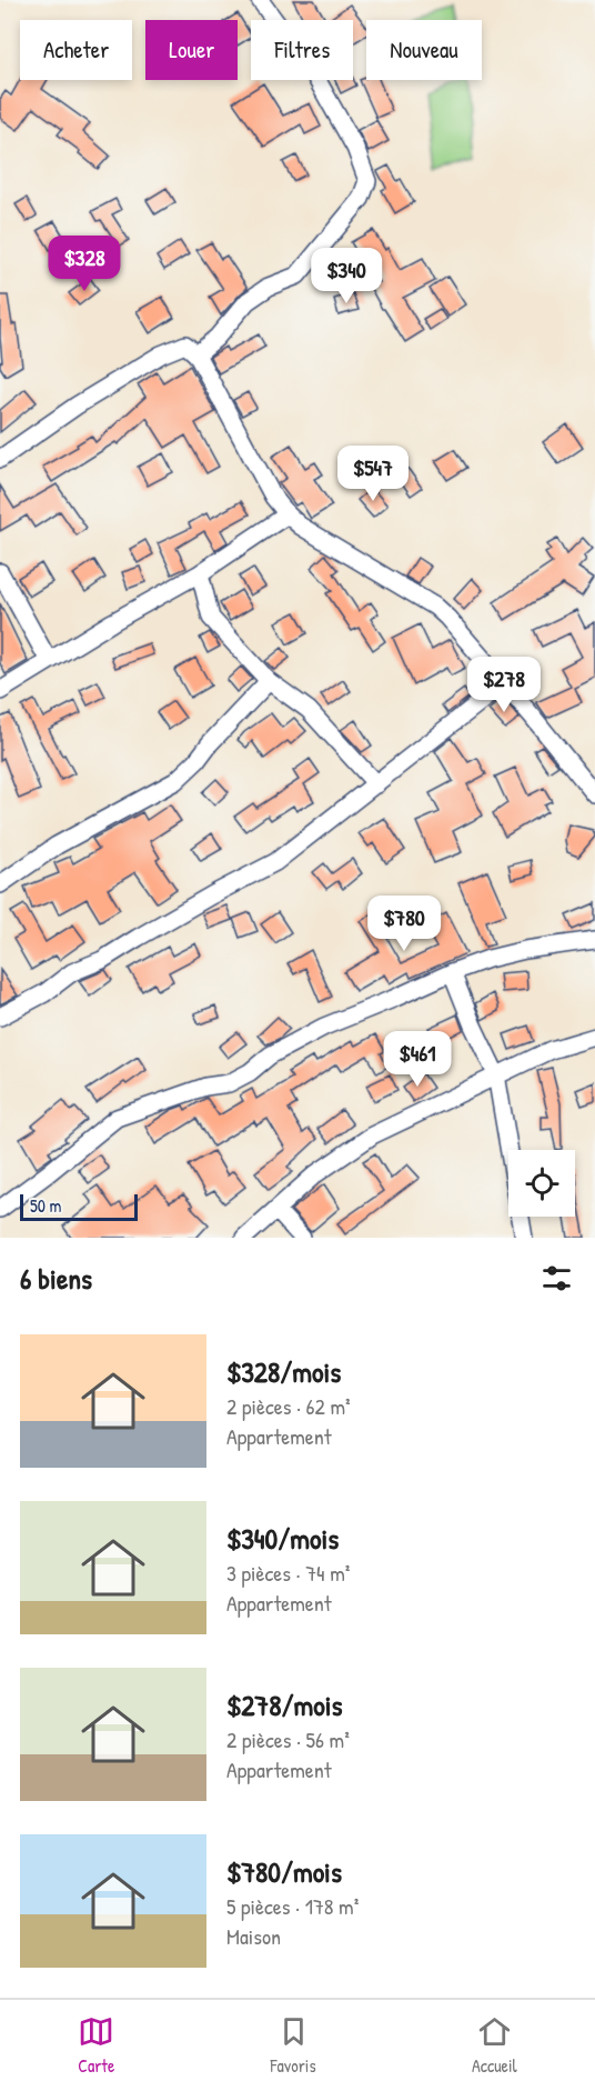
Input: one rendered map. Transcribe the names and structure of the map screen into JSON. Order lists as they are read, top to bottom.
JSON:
{
  "scale_bar": "50 m",
  "page": {
    "chip": [
      "Acheter",
      "Louer",
      "Filtres",
      "Nouveau"
    ],
    "price": [
      "$328",
      "$340",
      "$547",
      "$278",
      "$780",
      "$461"
    ],
    "scale": "50 m",
    "heading": "6 biens",
    "list": [
      {
        "name": "$328/mois",
        "note": "2 pièces · 62 m² · Appartement"
      },
      {
        "name": "$340/mois",
        "note": "3 pièces · 74 m² · Appartement"
      },
      {
        "name": "$278/mois",
        "note": "2 pièces · 56 m² · Appartement"
      },
      {
        "name": "$780/mois",
        "note": "5 pièces · 178 m² · Maison"
      }
    ],
    "tabs": ["Carte", "Favoris", "Accueil"]
  }
}
